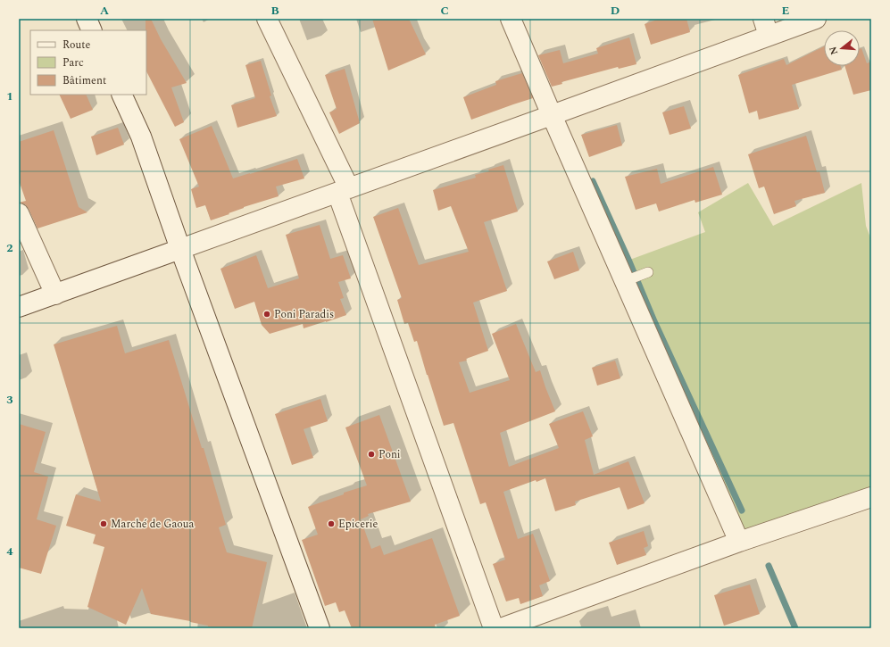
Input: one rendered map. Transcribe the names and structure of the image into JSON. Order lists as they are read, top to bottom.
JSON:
{
  "places": [
    "Poni Paradis",
    "Poni",
    "Marché de Gaoua",
    "Epicerie"
  ],
  "legend": ["Route", "Parc", "Bâtiment"],
  "north": "left",
  "grid": {
    "columns": [
      "A",
      "B",
      "C",
      "D",
      "E"
    ],
    "rows": [
      "1",
      "2",
      "3",
      "4"
    ]
  }
}
